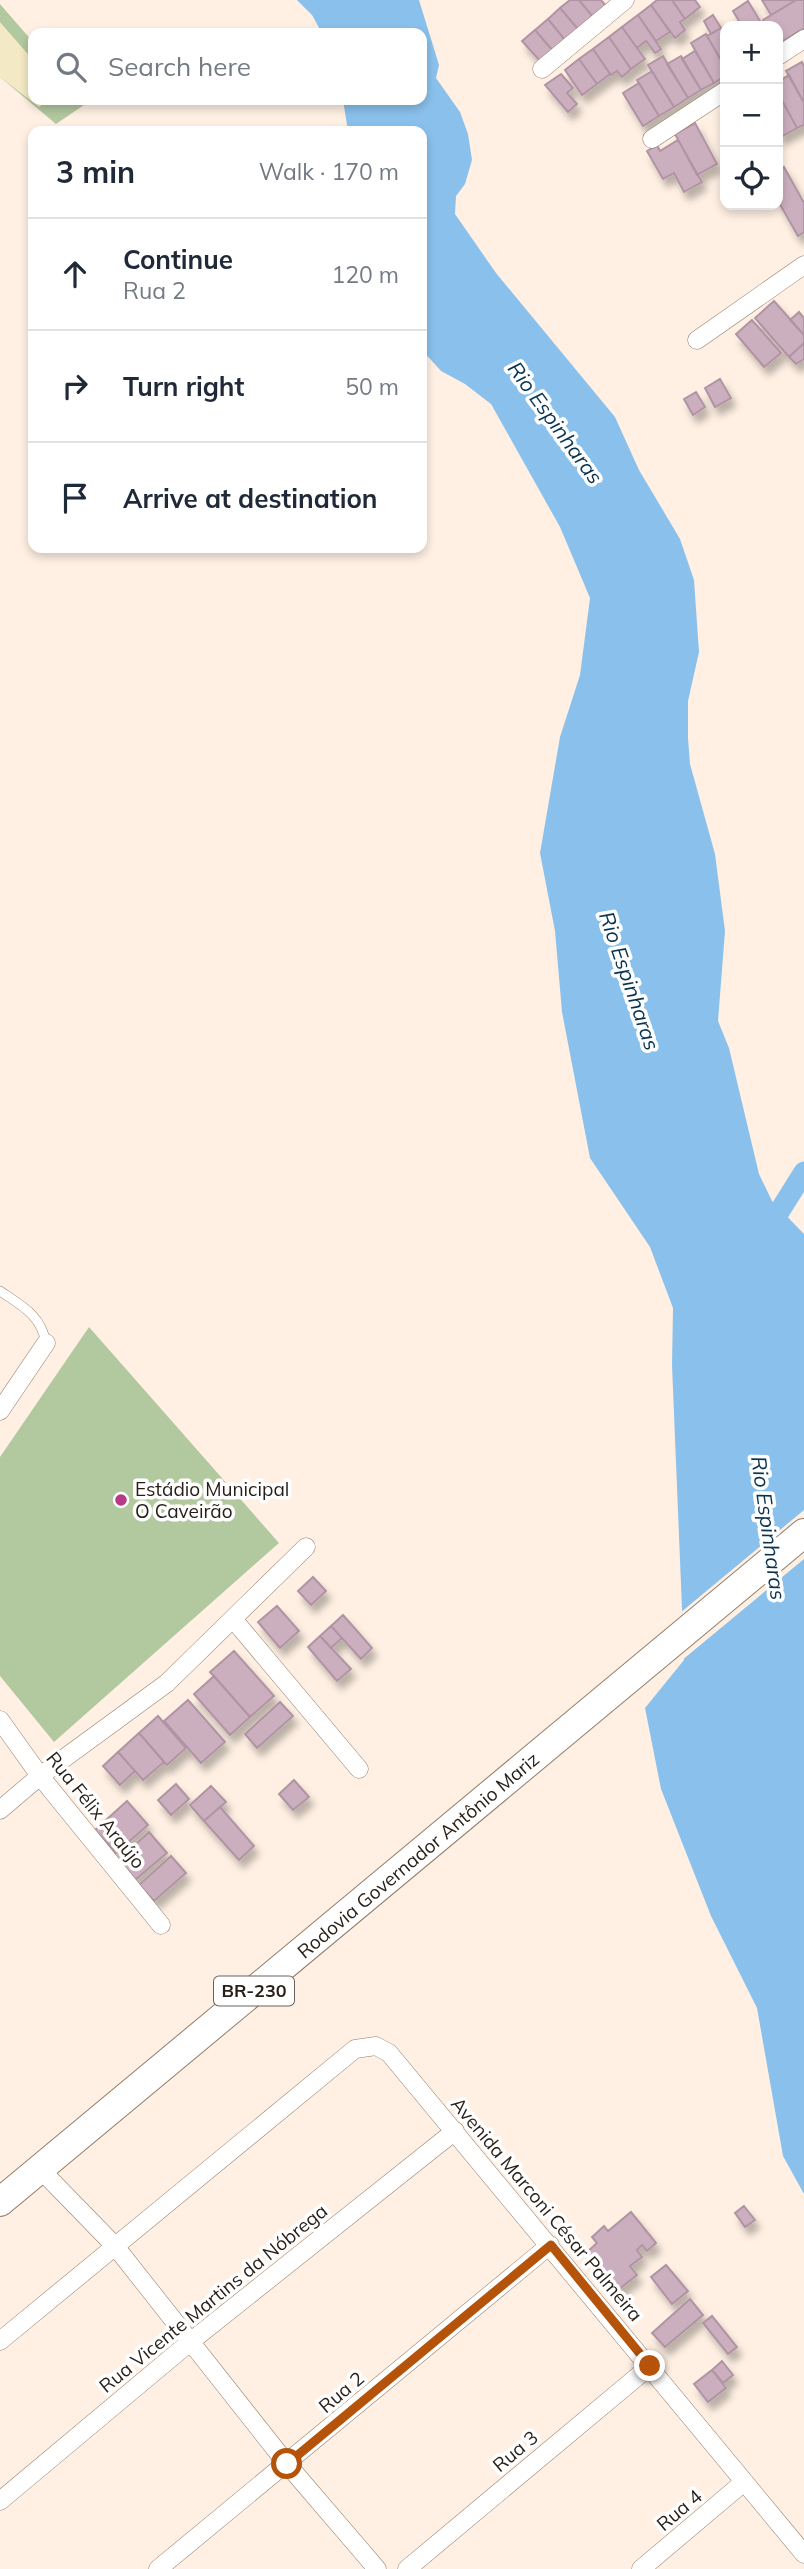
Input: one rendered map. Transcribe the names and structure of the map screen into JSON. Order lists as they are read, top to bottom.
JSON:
{
  "streets": {
    "highway": ["Rodovia Governador Antônio Mariz", "BR-230"],
    "street": [
      "Rua Félix Araújo",
      "Avenida Marconi César Palmeira",
      "Rua Vicente Martins da Nóbrega",
      "Rua 2",
      "Rua 3",
      "Rua 4"
    ]
  },
  "crossings": [
    ["Avenida Marconi César Palmeira", "Rua Vicente Martins da Nóbrega"],
    ["Avenida Marconi César Palmeira", "Rua 2"],
    ["Avenida Marconi César Palmeira", "Rua 3"],
    ["Avenida Marconi César Palmeira", "Rua 4"]
  ],
  "water": ["Rio Espinharas"],
  "places": ["Estádio Municipal O Caveirão"],
  "page": {
    "map_buttons": ["+", "−"],
    "search": "Search here",
    "heading": ["3 min", "Walk · 170 m"],
    "list": [
      ["Continue", "Rua 2", "120 m"],
      ["Turn right", "50 m"],
      "Arrive at destination"
    ]
  }
}
